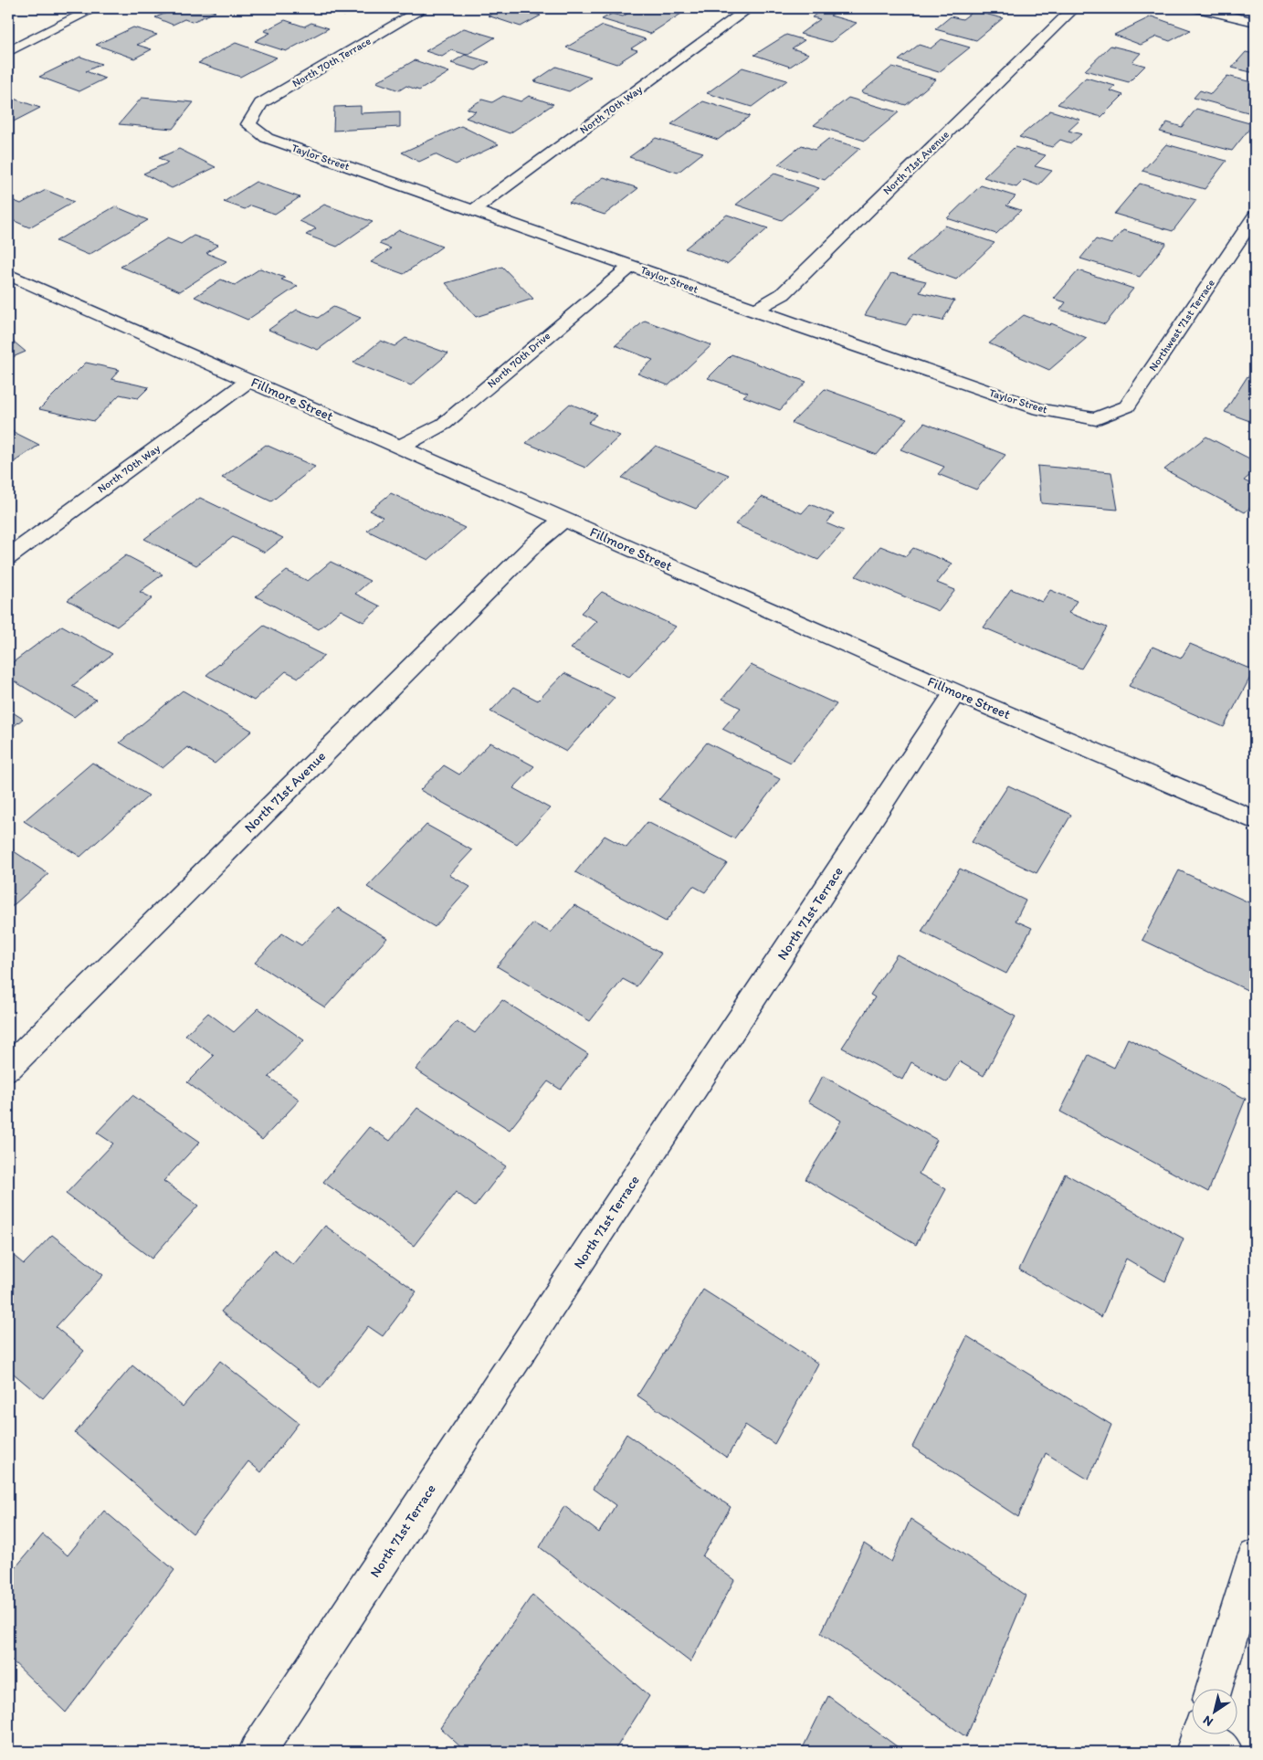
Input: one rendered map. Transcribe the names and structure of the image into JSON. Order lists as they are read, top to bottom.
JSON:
{
  "streets": {
    "street": [
      "North 70th Terrace",
      "North 70th Way",
      "Taylor Street",
      "North 71st Avenue",
      "Northwest 71st Terrace",
      "North 70th Drive",
      "Fillmore Street",
      "North 71st Terrace"
    ]
  },
  "crossings": [
    ["North 70th Terrace", "Taylor Street"],
    ["North 70th Way", "Taylor Street"],
    ["North 70th Way", "Fillmore Street"],
    ["Taylor Street", "North 71st Avenue"],
    ["Taylor Street", "Northwest 71st Terrace"],
    ["Taylor Street", "North 70th Drive"],
    ["North 71st Avenue", "Fillmore Street"],
    ["North 70th Drive", "Fillmore Street"],
    ["Fillmore Street", "North 71st Terrace"]
  ],
  "north": "bottom left"
}
